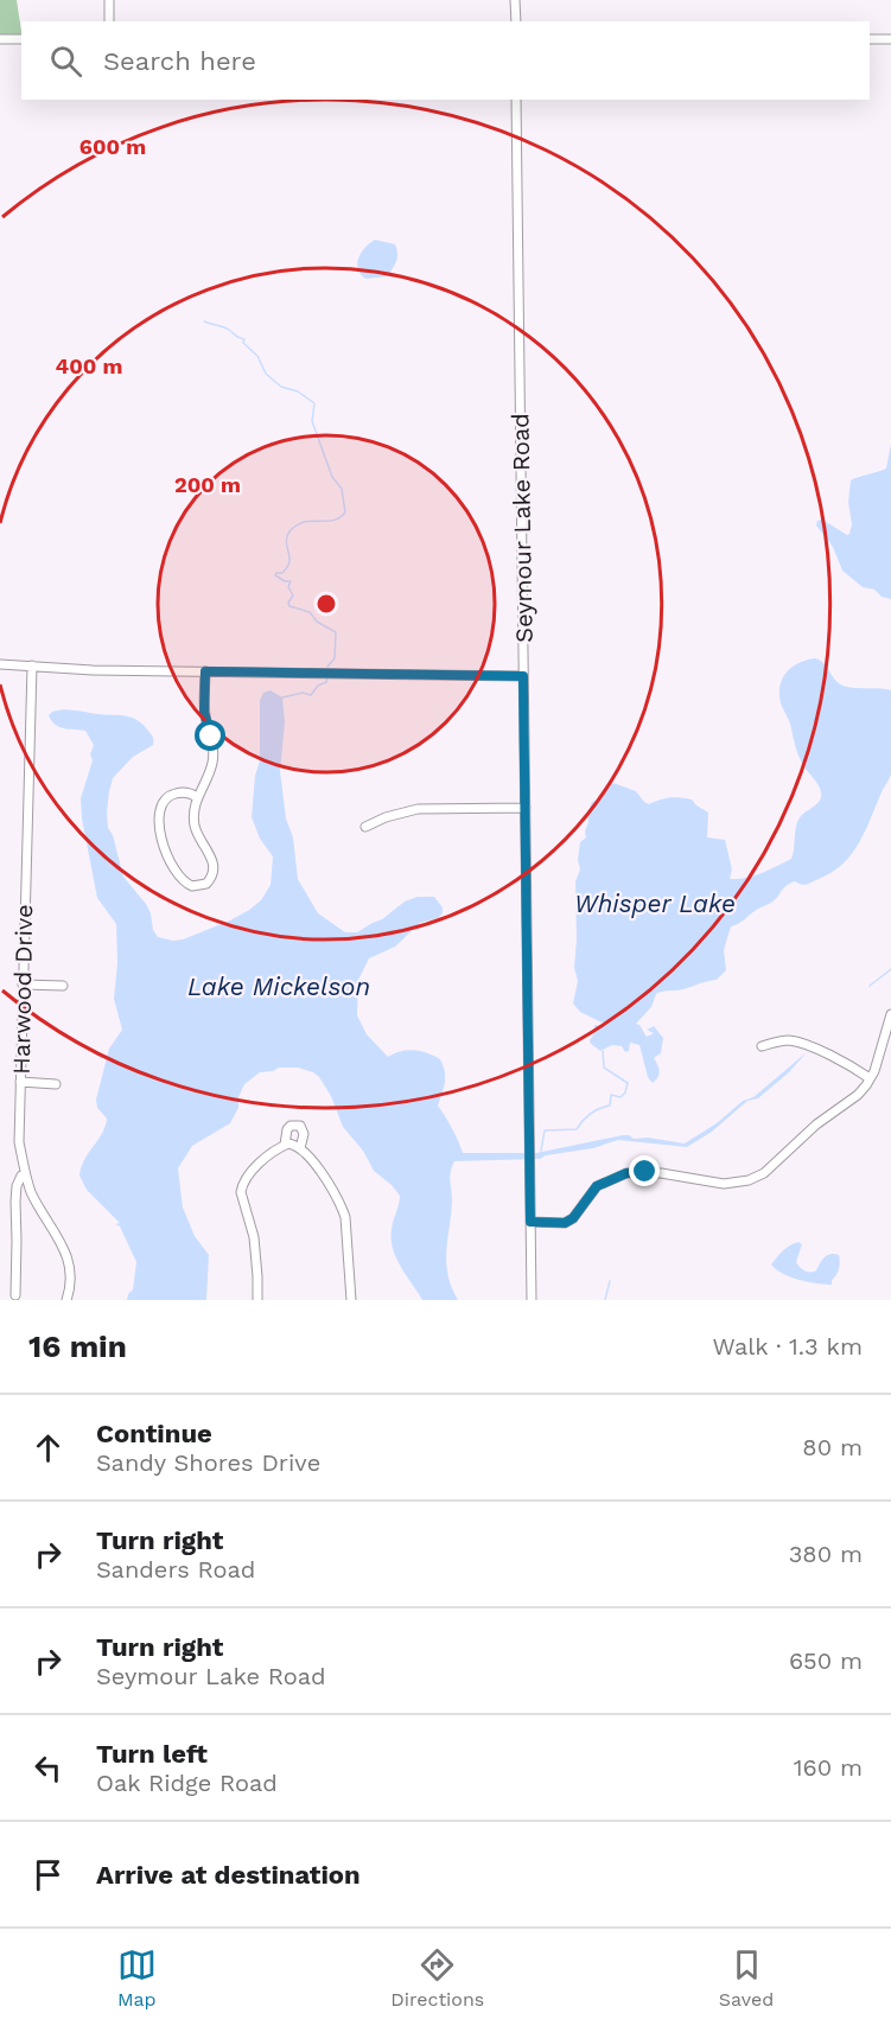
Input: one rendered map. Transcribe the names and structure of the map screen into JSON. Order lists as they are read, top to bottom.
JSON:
{
  "streets": {
    "street": ["Seymour Lake Road", "Harwood Drive"]
  },
  "water": ["Whisper Lake", "Lake Mickelson"],
  "page": {
    "search": "Search here",
    "heading": ["16 min", "Walk · 1.3 km"],
    "list": [
      ["Continue", "Sandy Shores Drive", "80 m"],
      ["Turn right", "Sanders Road", "380 m"],
      ["Turn right", "Seymour Lake Road", "650 m"],
      ["Turn left", "Oak Ridge Road", "160 m"],
      "Arrive at destination"
    ],
    "nav": ["Map", "Directions", "Saved"]
  },
  "rings": ["600 m", "400 m", "200 m"]
}
